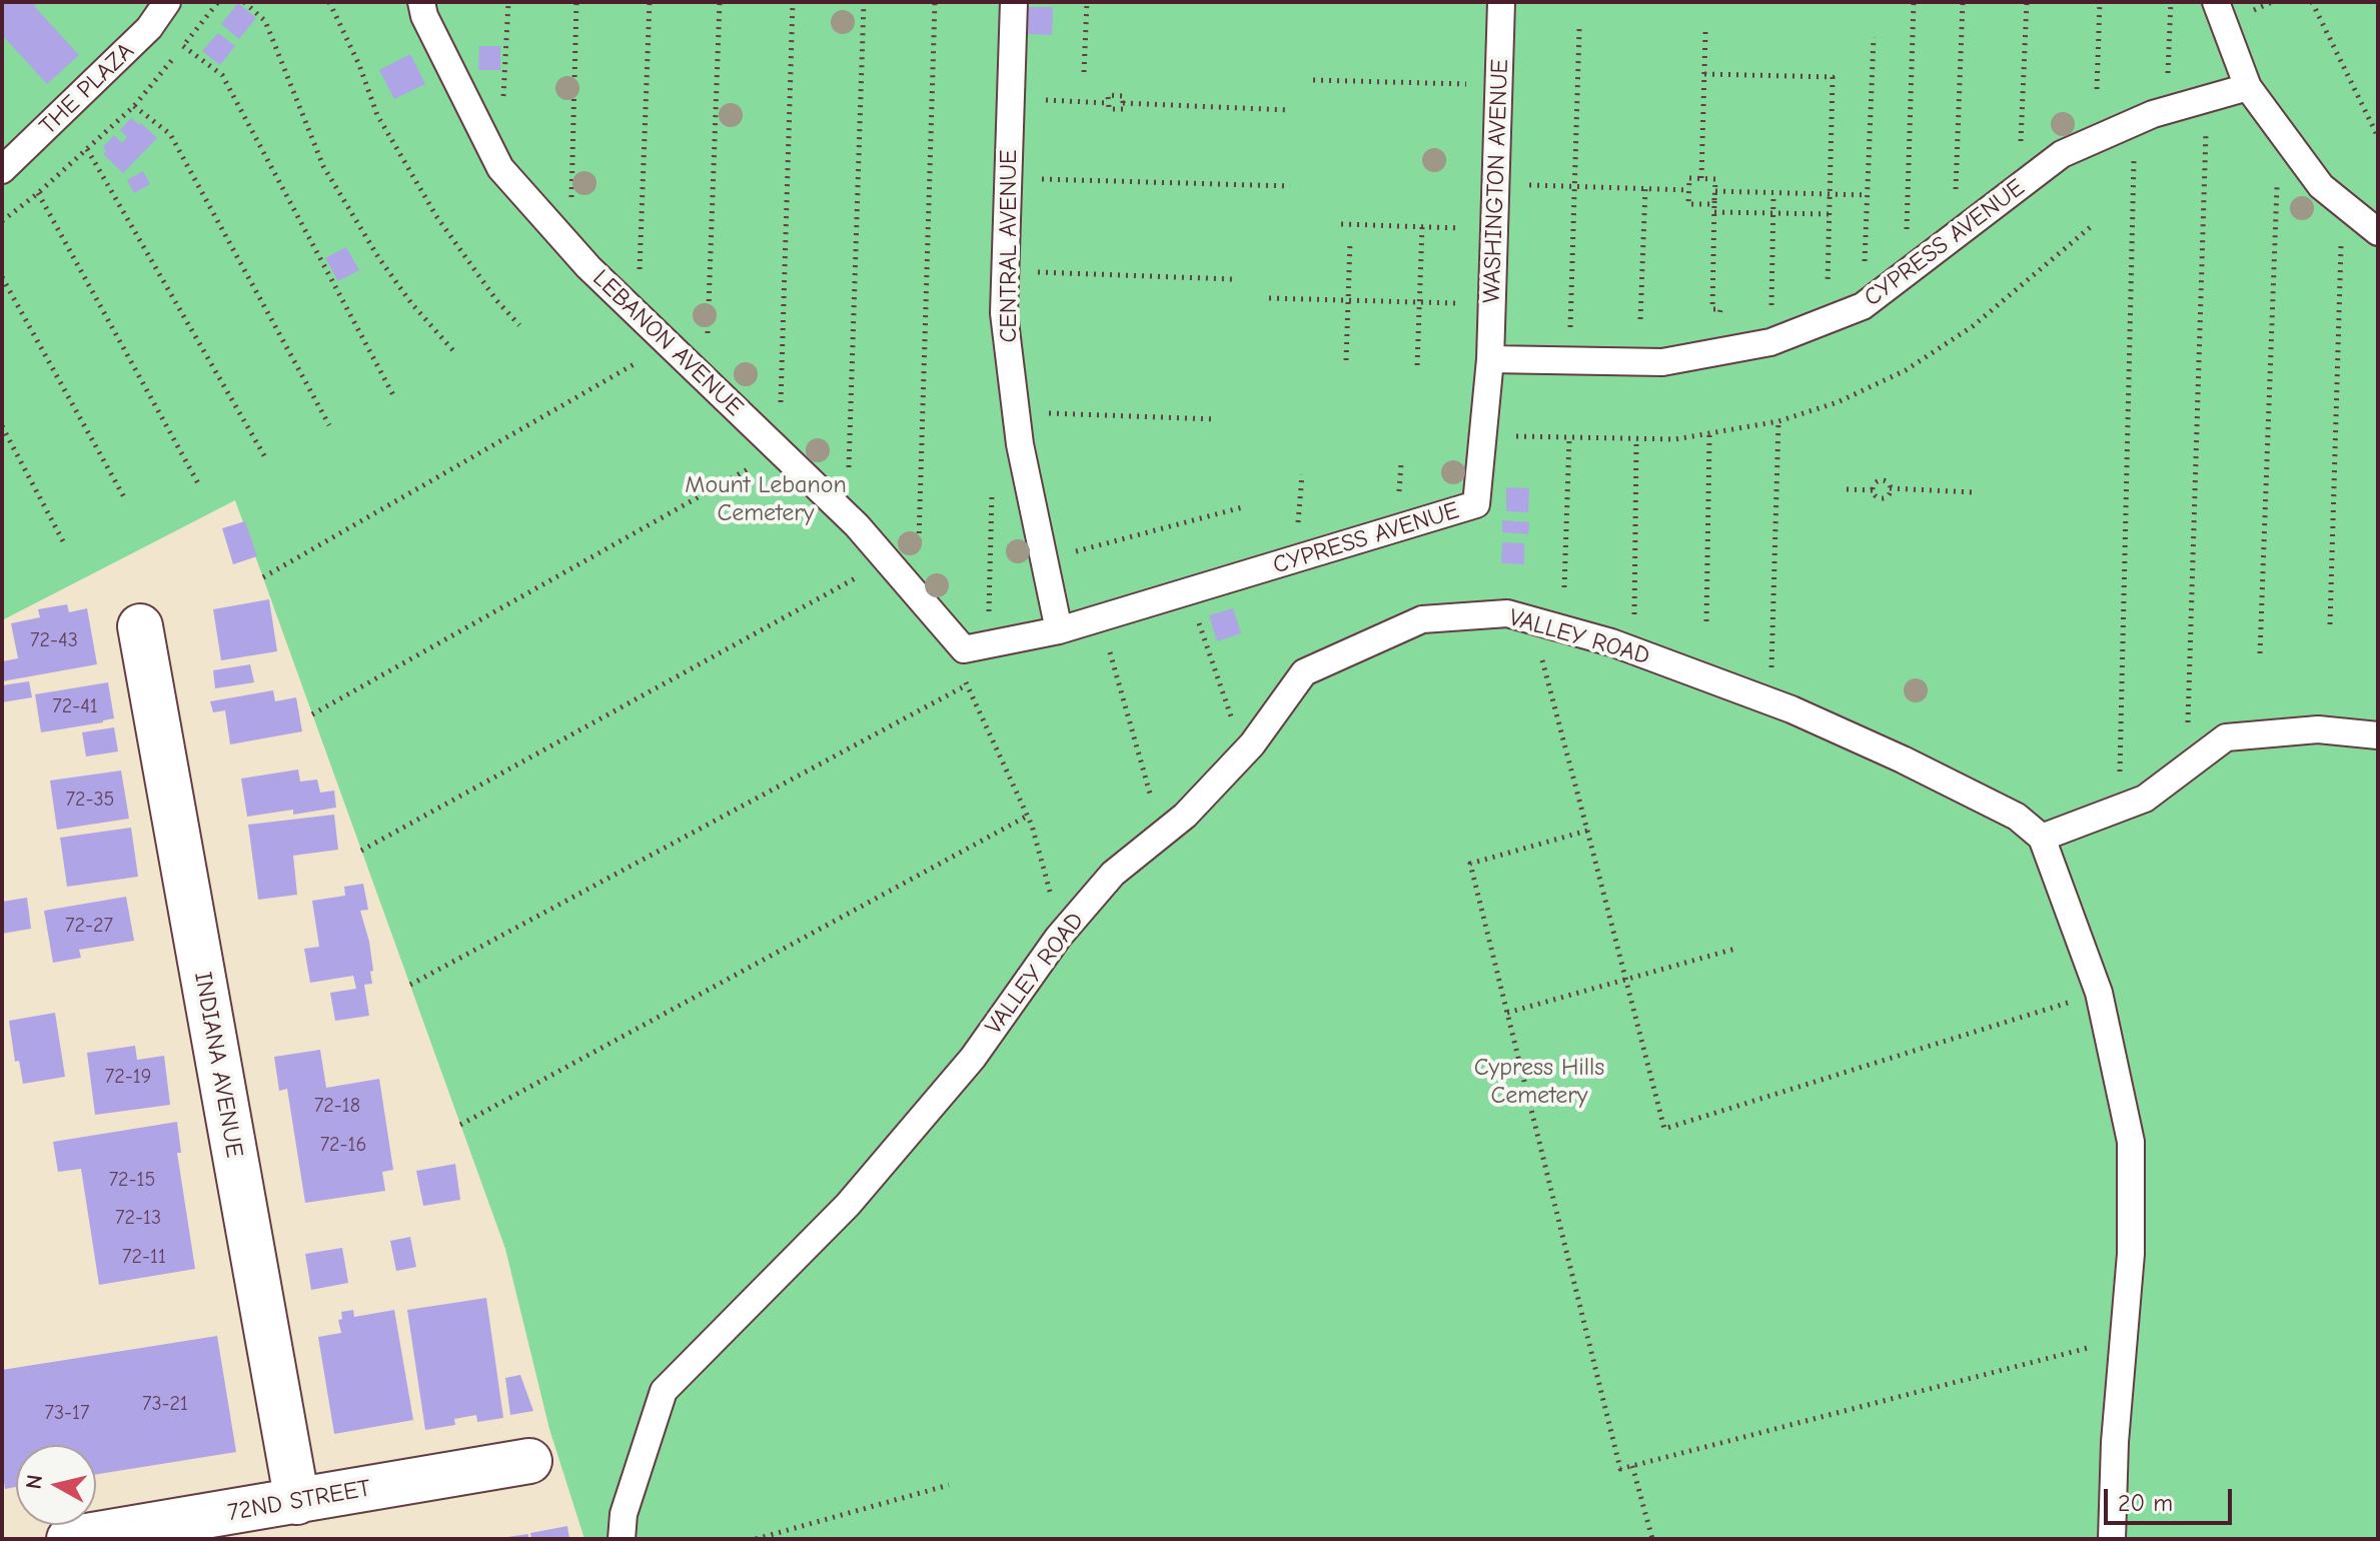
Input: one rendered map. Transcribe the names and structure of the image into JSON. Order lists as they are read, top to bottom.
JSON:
{
  "streets": {
    "street": ["INDIANA AVENUE", "72ND STREET"],
    "lane": [
      "THE PLAZA",
      "WASHINGTON AVENUE",
      "CYPRESS AVENUE",
      "CENTRAL AVENUE",
      "LEBANON AVENUE",
      "VALLEY ROAD"
    ]
  },
  "crossings": [
    ["WASHINGTON AVENUE", "CYPRESS AVENUE"],
    ["CYPRESS AVENUE", "CENTRAL AVENUE"],
    ["CYPRESS AVENUE", "LEBANON AVENUE"],
    ["INDIANA AVENUE", "72ND STREET"]
  ],
  "parks": ["Mount Lebanon Cemetery", "Cypress Hills Cemetery"],
  "house_numbers": [
    "72-43",
    "72-41",
    "72-35",
    "72-27",
    "72-19",
    "72-18",
    "72-16",
    "72-15",
    "72-13",
    "72-11",
    "73-21",
    "73-17"
  ],
  "scale_bar": "20 m",
  "north": "left"
}
